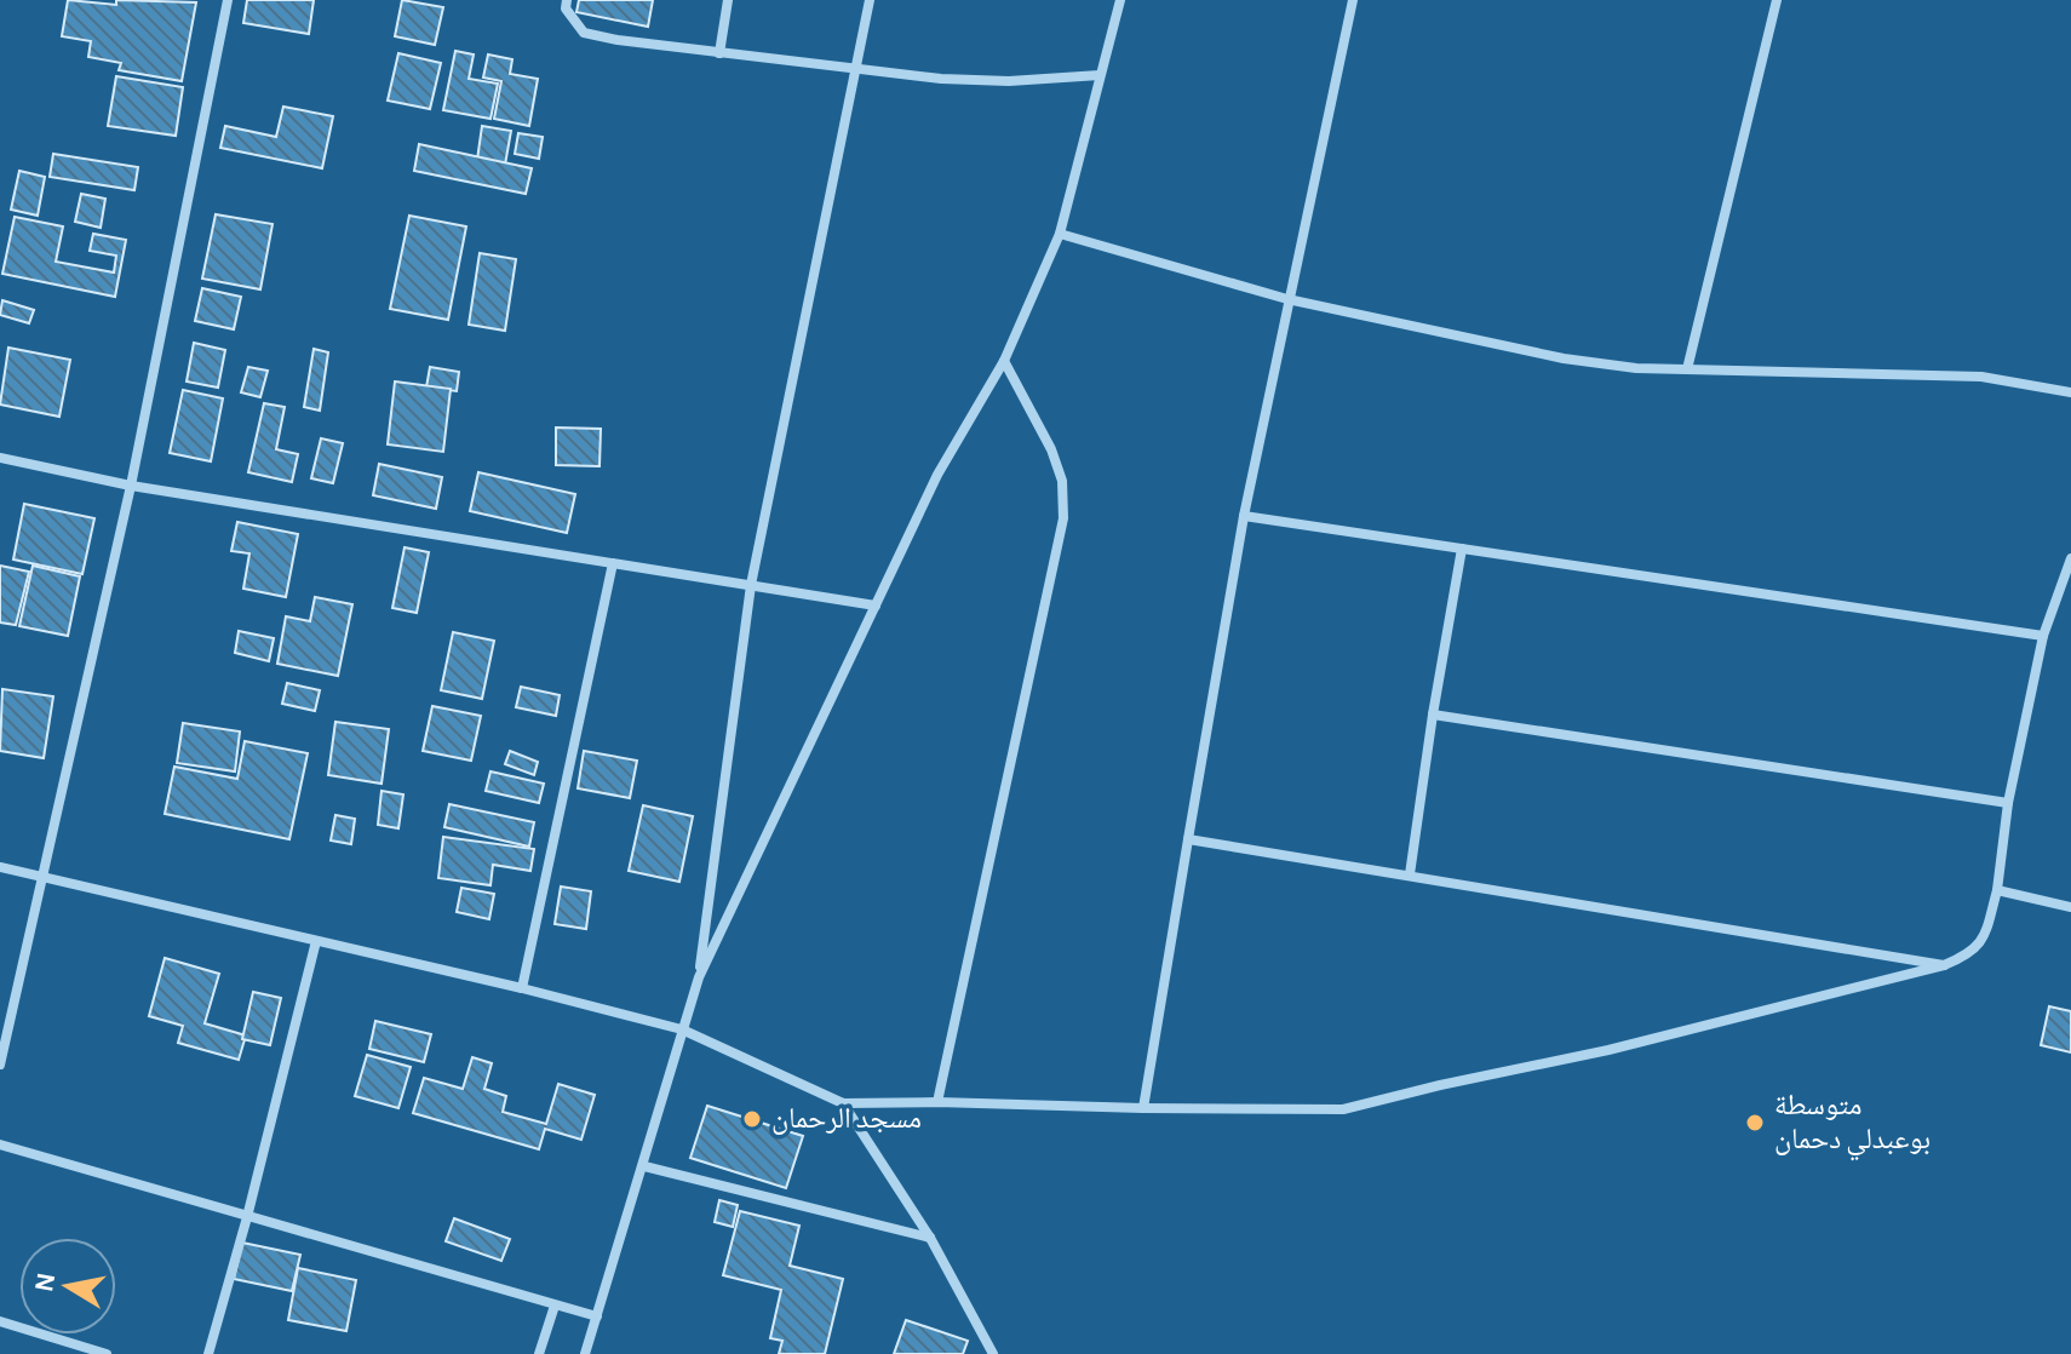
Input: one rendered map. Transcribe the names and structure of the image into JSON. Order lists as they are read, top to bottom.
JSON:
{
  "places": ["مسجد الرحمان", "متوسطة بوعبدلي دحمان"],
  "north": "left"
}
